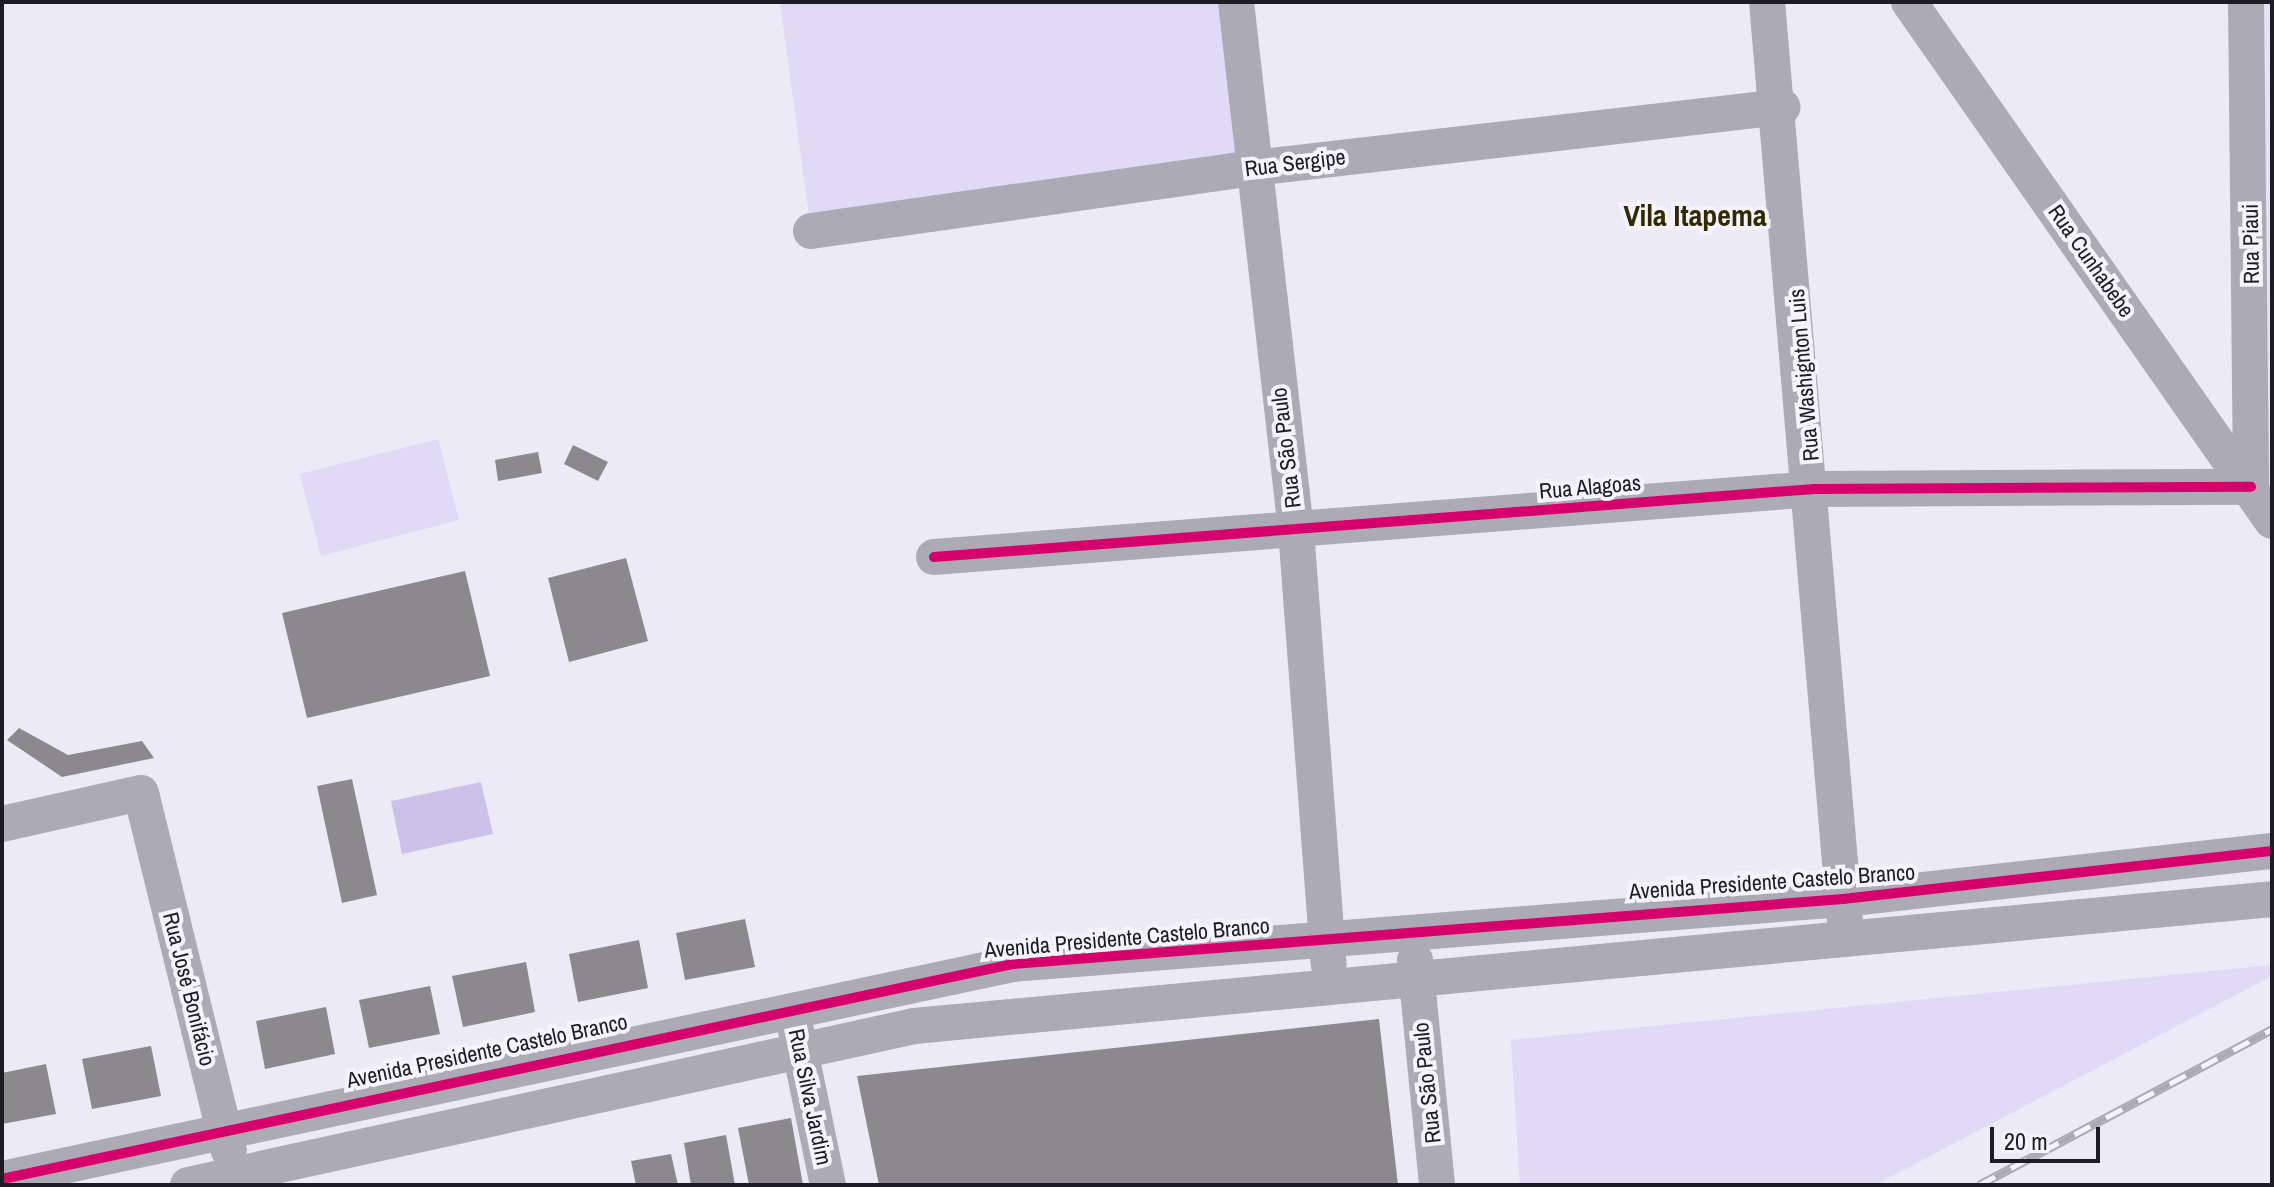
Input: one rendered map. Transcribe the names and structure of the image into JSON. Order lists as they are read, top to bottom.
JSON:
{
  "streets": {
    "street": [
      "Rua Sergipe",
      "Rua Piaui",
      "Rua Cunhabebe",
      "Rua Washignton Luis",
      "Rua São Paulo",
      "Rua Alagoas",
      "Avenida Presidente Castelo Branco",
      "Rua José Bonifácio",
      "Rua Silva Jardim"
    ]
  },
  "crossings": [
    ["Rua Sergipe", "Rua Washignton Luis"],
    ["Rua Sergipe", "Rua São Paulo"],
    ["Rua Piaui", "Rua Cunhabebe"],
    ["Rua Piaui", "Rua Alagoas"],
    ["Rua Cunhabebe", "Rua Alagoas"],
    ["Rua Washignton Luis", "Rua Alagoas"],
    ["Rua Washignton Luis", "Avenida Presidente Castelo Branco"],
    ["Rua São Paulo", "Rua Alagoas"],
    ["Rua São Paulo", "Avenida Presidente Castelo Branco"],
    ["Avenida Presidente Castelo Branco", "Rua José Bonifácio"],
    ["Avenida Presidente Castelo Branco", "Rua Silva Jardim"]
  ],
  "districts": ["Vila Itapema"],
  "scale_bar": "20 m"
}
